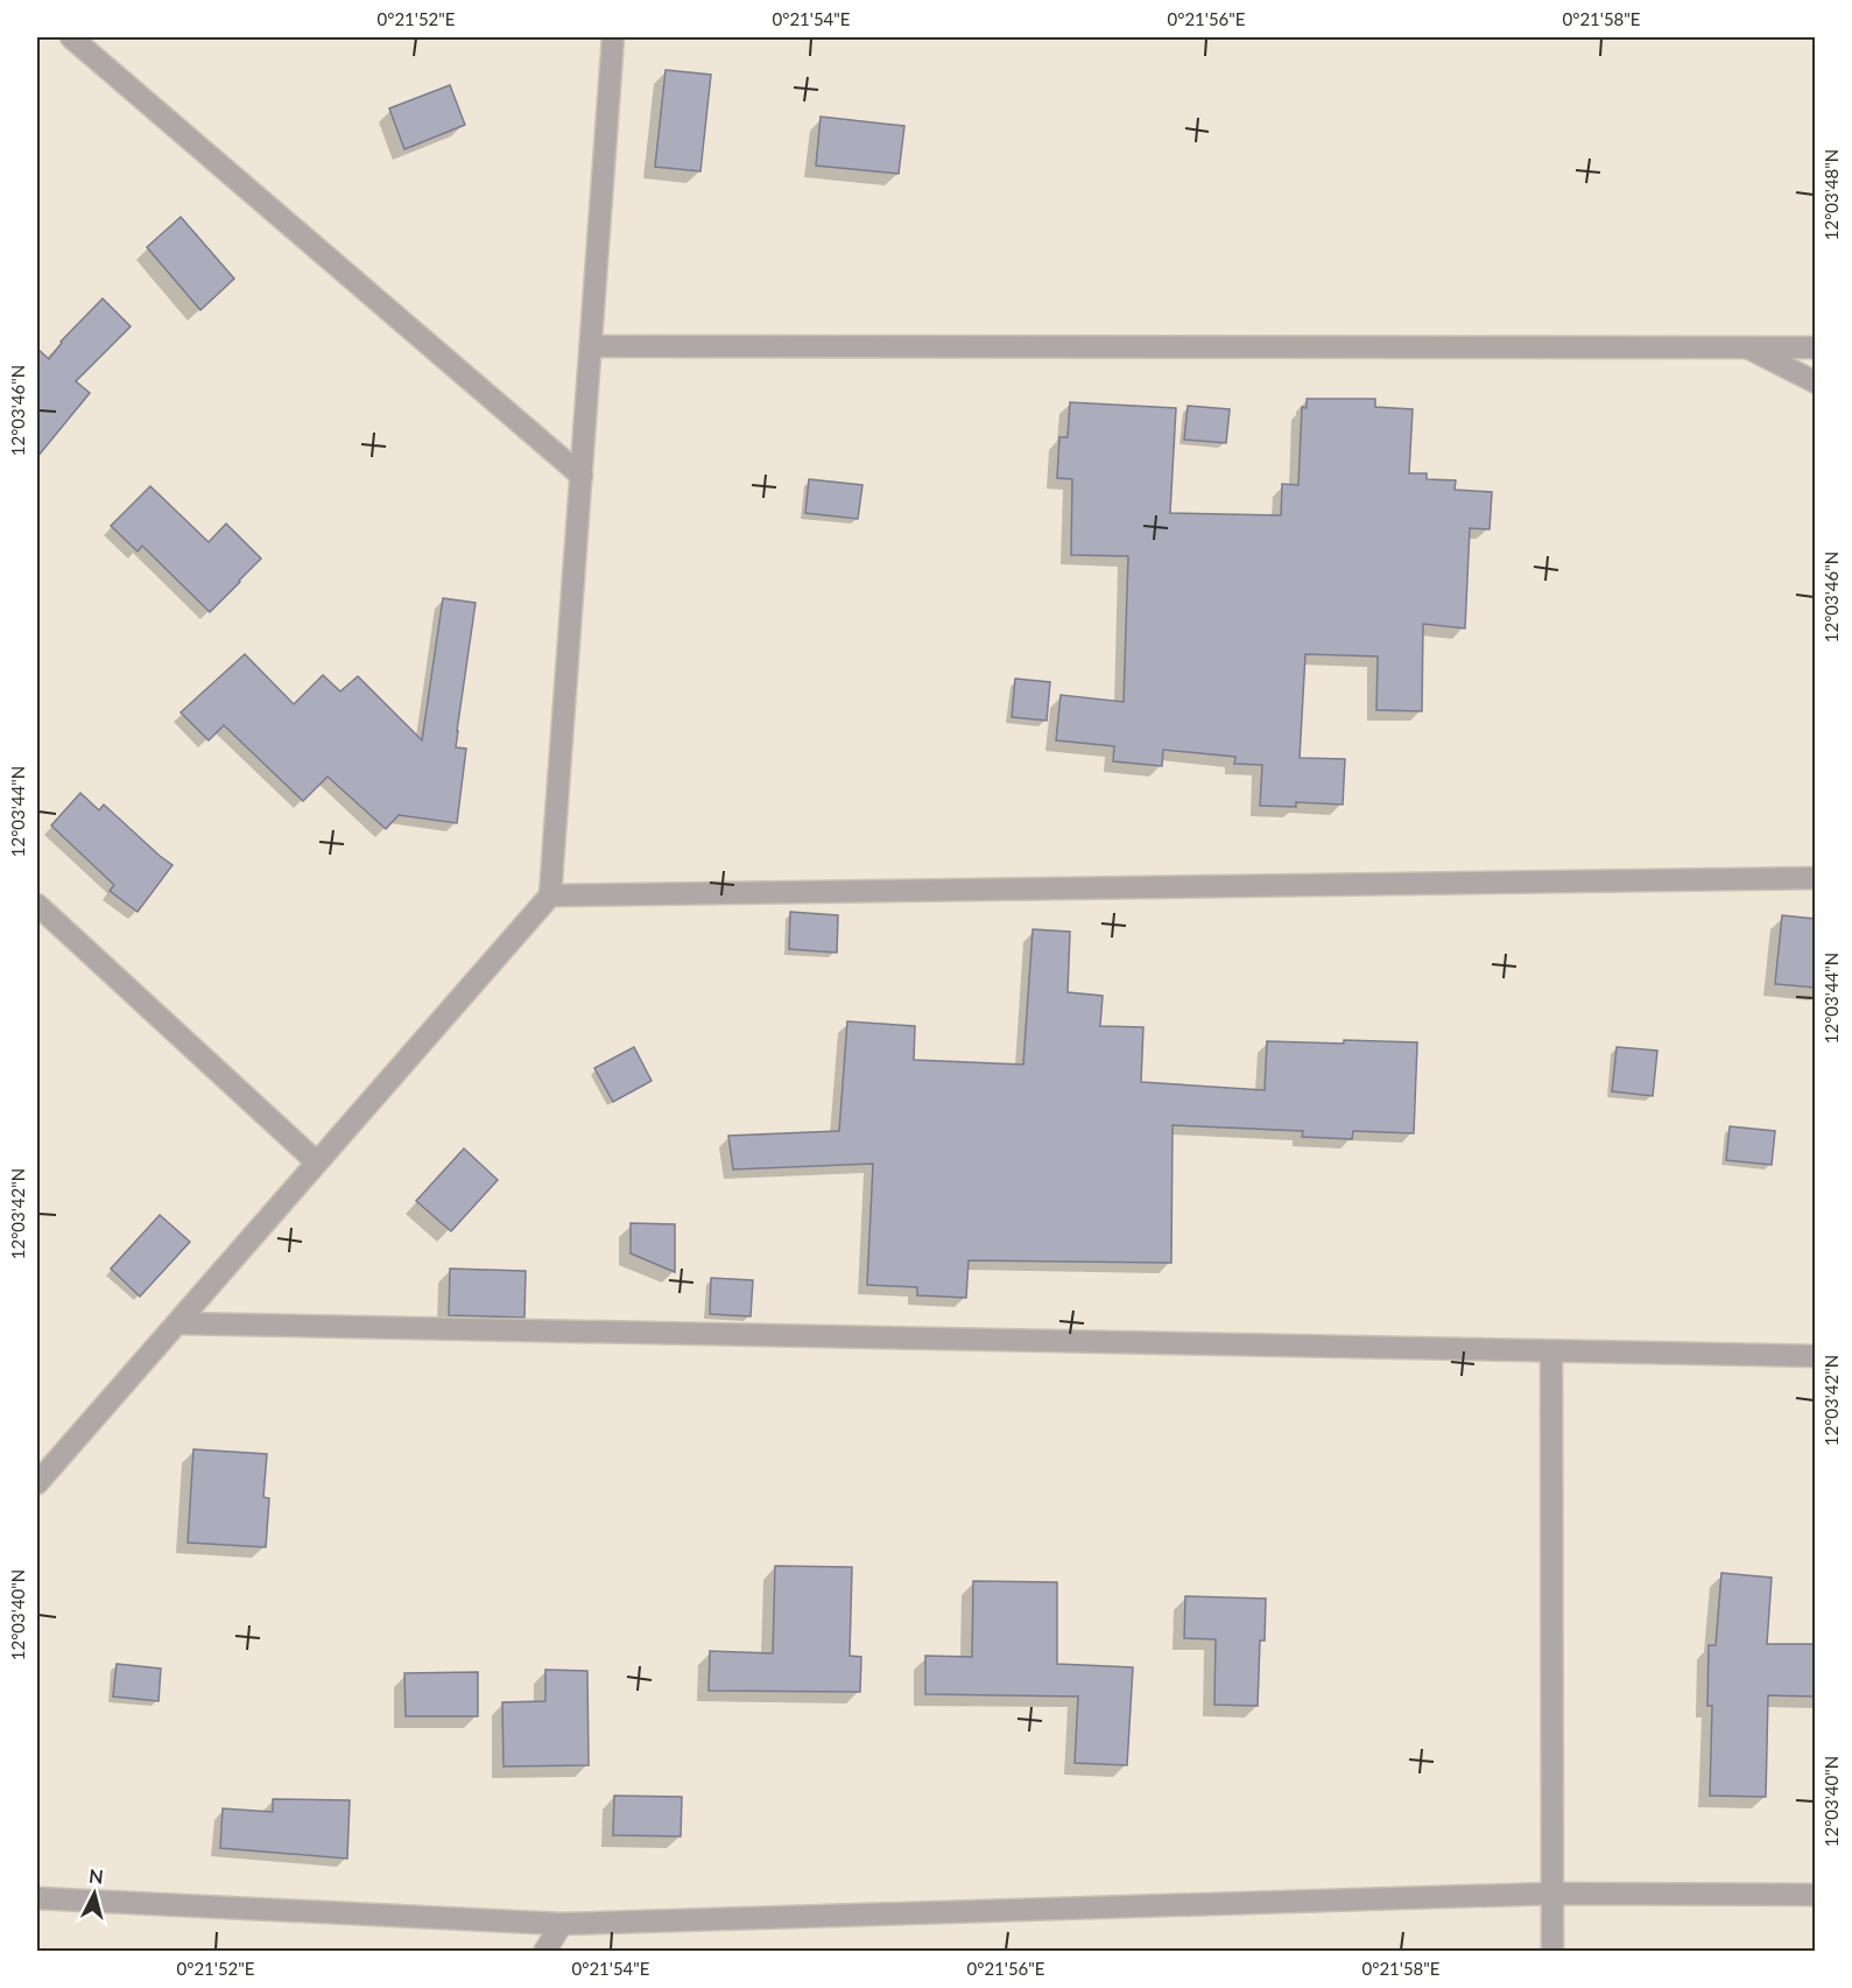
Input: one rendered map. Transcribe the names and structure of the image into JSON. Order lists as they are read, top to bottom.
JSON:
{
  "north": "top",
  "coordinates": [
    "0°21'52\"E",
    "0°21'54\"E",
    "0°21'56\"E",
    "0°21'58\"E",
    "12°03'48\"N",
    "12°03'46\"N",
    "12°03'44\"N",
    "12°03'42\"N",
    "12°03'40\"N"
  ]
}
